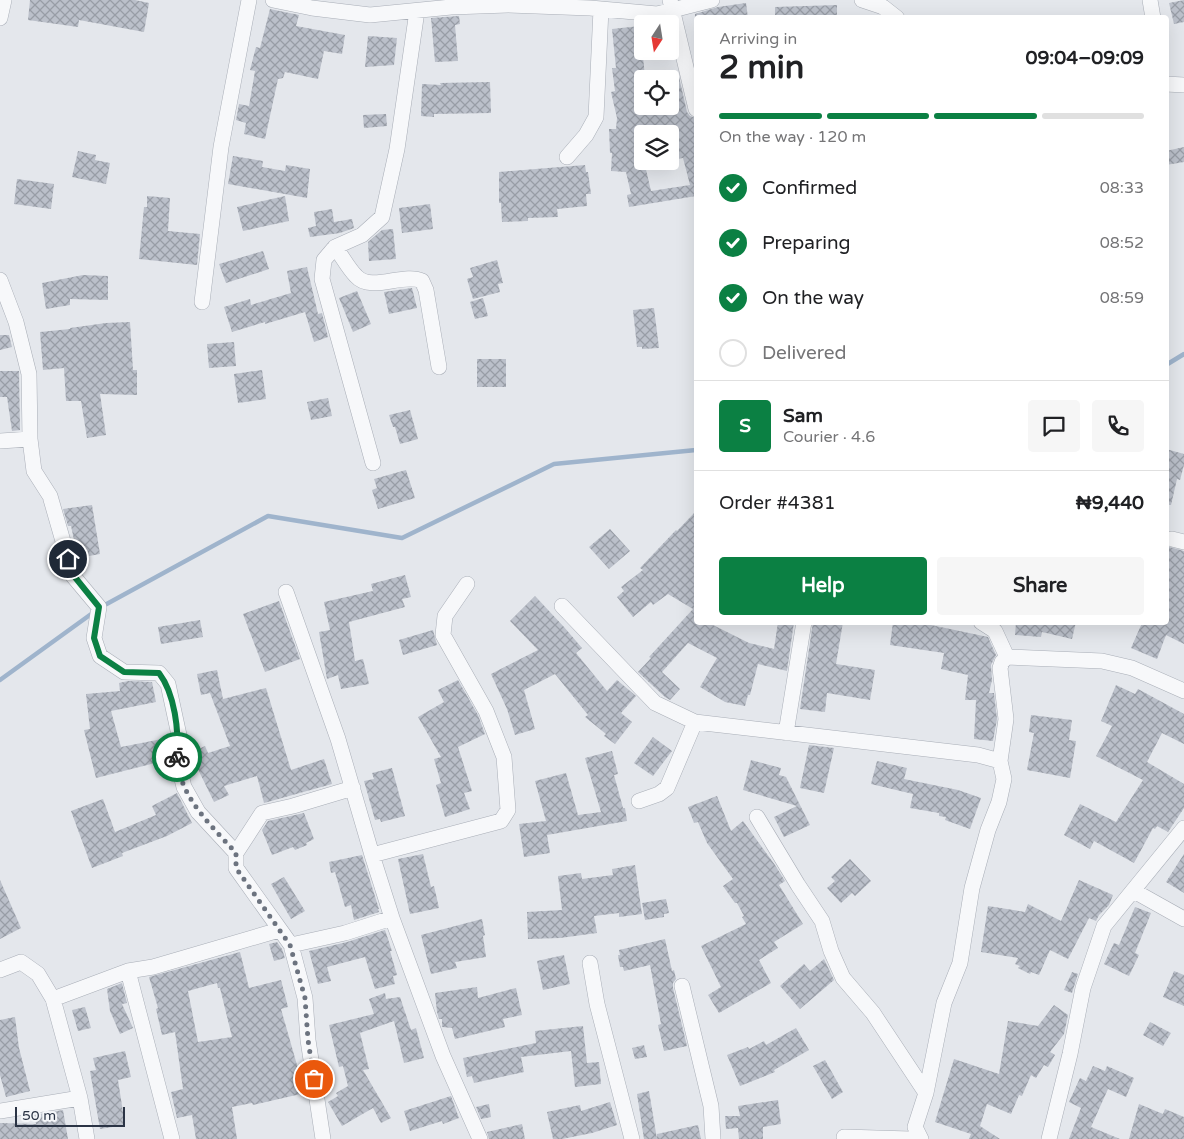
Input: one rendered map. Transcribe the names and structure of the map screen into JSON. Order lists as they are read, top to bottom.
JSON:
{
  "scale_bar": "50 m",
  "north": "bottom",
  "page": {
    "heading": ["2 min", "Arriving in", "09:04–09:09"],
    "panel": [
      "Sam",
      "Courier · 4.6",
      "Order #4381",
      "₦9,440"
    ],
    "bar": "On the way · 120 m",
    "list": [
      ["Confirmed", "08:33"],
      ["Preparing", "08:52"],
      ["On the way", "08:59"],
      "Delivered"
    ],
    "round": "S",
    "buttons": ["Help", "Share"],
    "scale": "50 m"
  }
}
